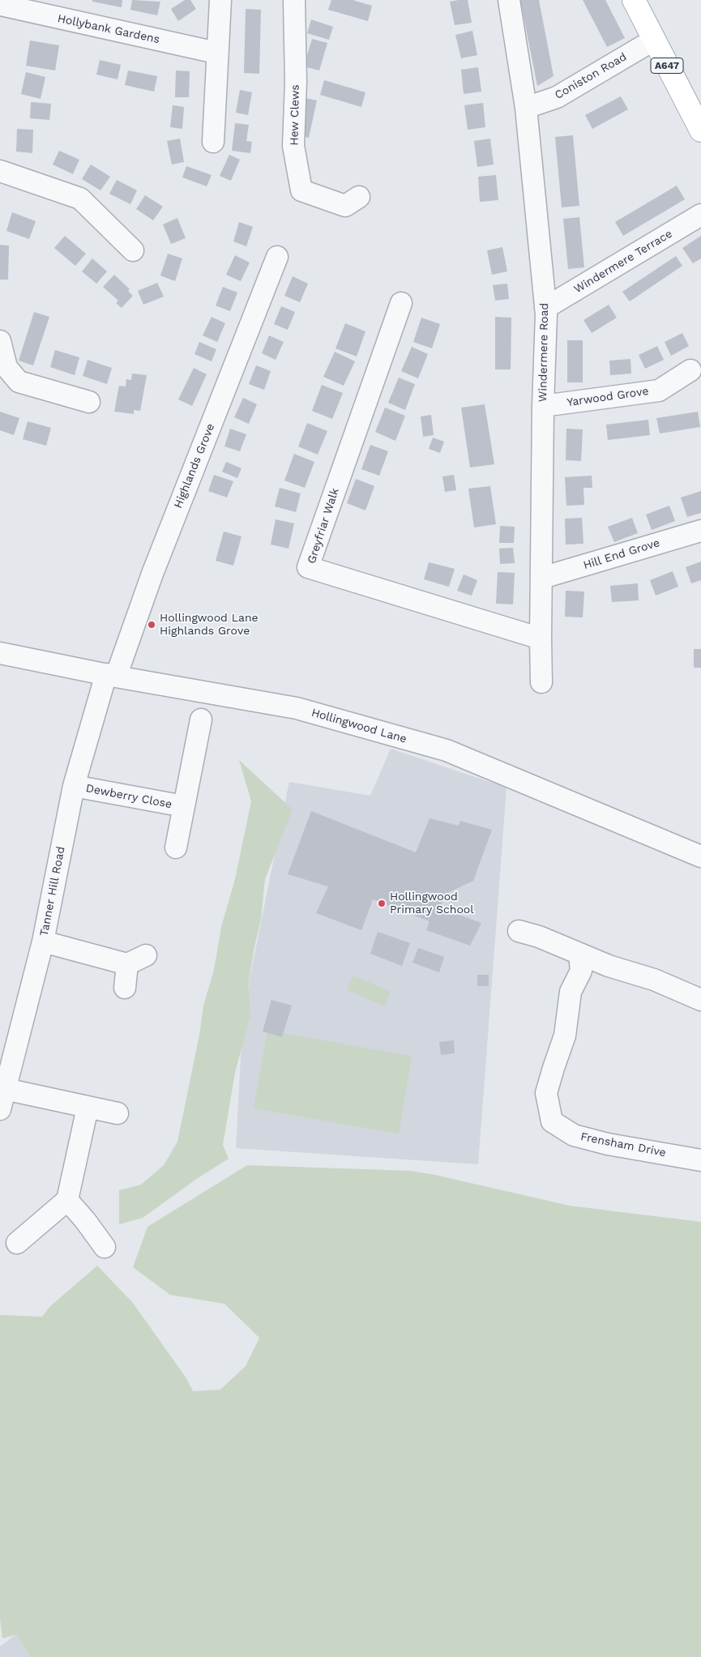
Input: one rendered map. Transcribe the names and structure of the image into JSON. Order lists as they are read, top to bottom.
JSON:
{
  "streets": {
    "main road": ["A647"],
    "street": [
      "Hollybank Gardens",
      "Coniston Road",
      "Hew Clews",
      "Windermere Terrace",
      "Windermere Road",
      "Yarwood Grove",
      "Highlands Grove",
      "Greyfriar Walk",
      "Hill End Grove",
      "Hollingwood Lane",
      "Dewberry Close",
      "Tanner Hill Road",
      "Frensham Drive"
    ]
  },
  "crossings": [
    ["A647", "Coniston Road"],
    ["Coniston Road", "Windermere Road"],
    ["Windermere Terrace", "Windermere Road"],
    ["Windermere Road", "Yarwood Grove"],
    ["Windermere Road", "Greyfriar Walk"],
    ["Windermere Road", "Hill End Grove"],
    ["Highlands Grove", "Hollingwood Lane"],
    ["Highlands Grove", "Tanner Hill Road"],
    ["Hollingwood Lane", "Tanner Hill Road"],
    ["Dewberry Close", "Tanner Hill Road"]
  ],
  "places": ["Hollingwood Lane Highlands Grove", "Hollingwood Primary School"]
}
